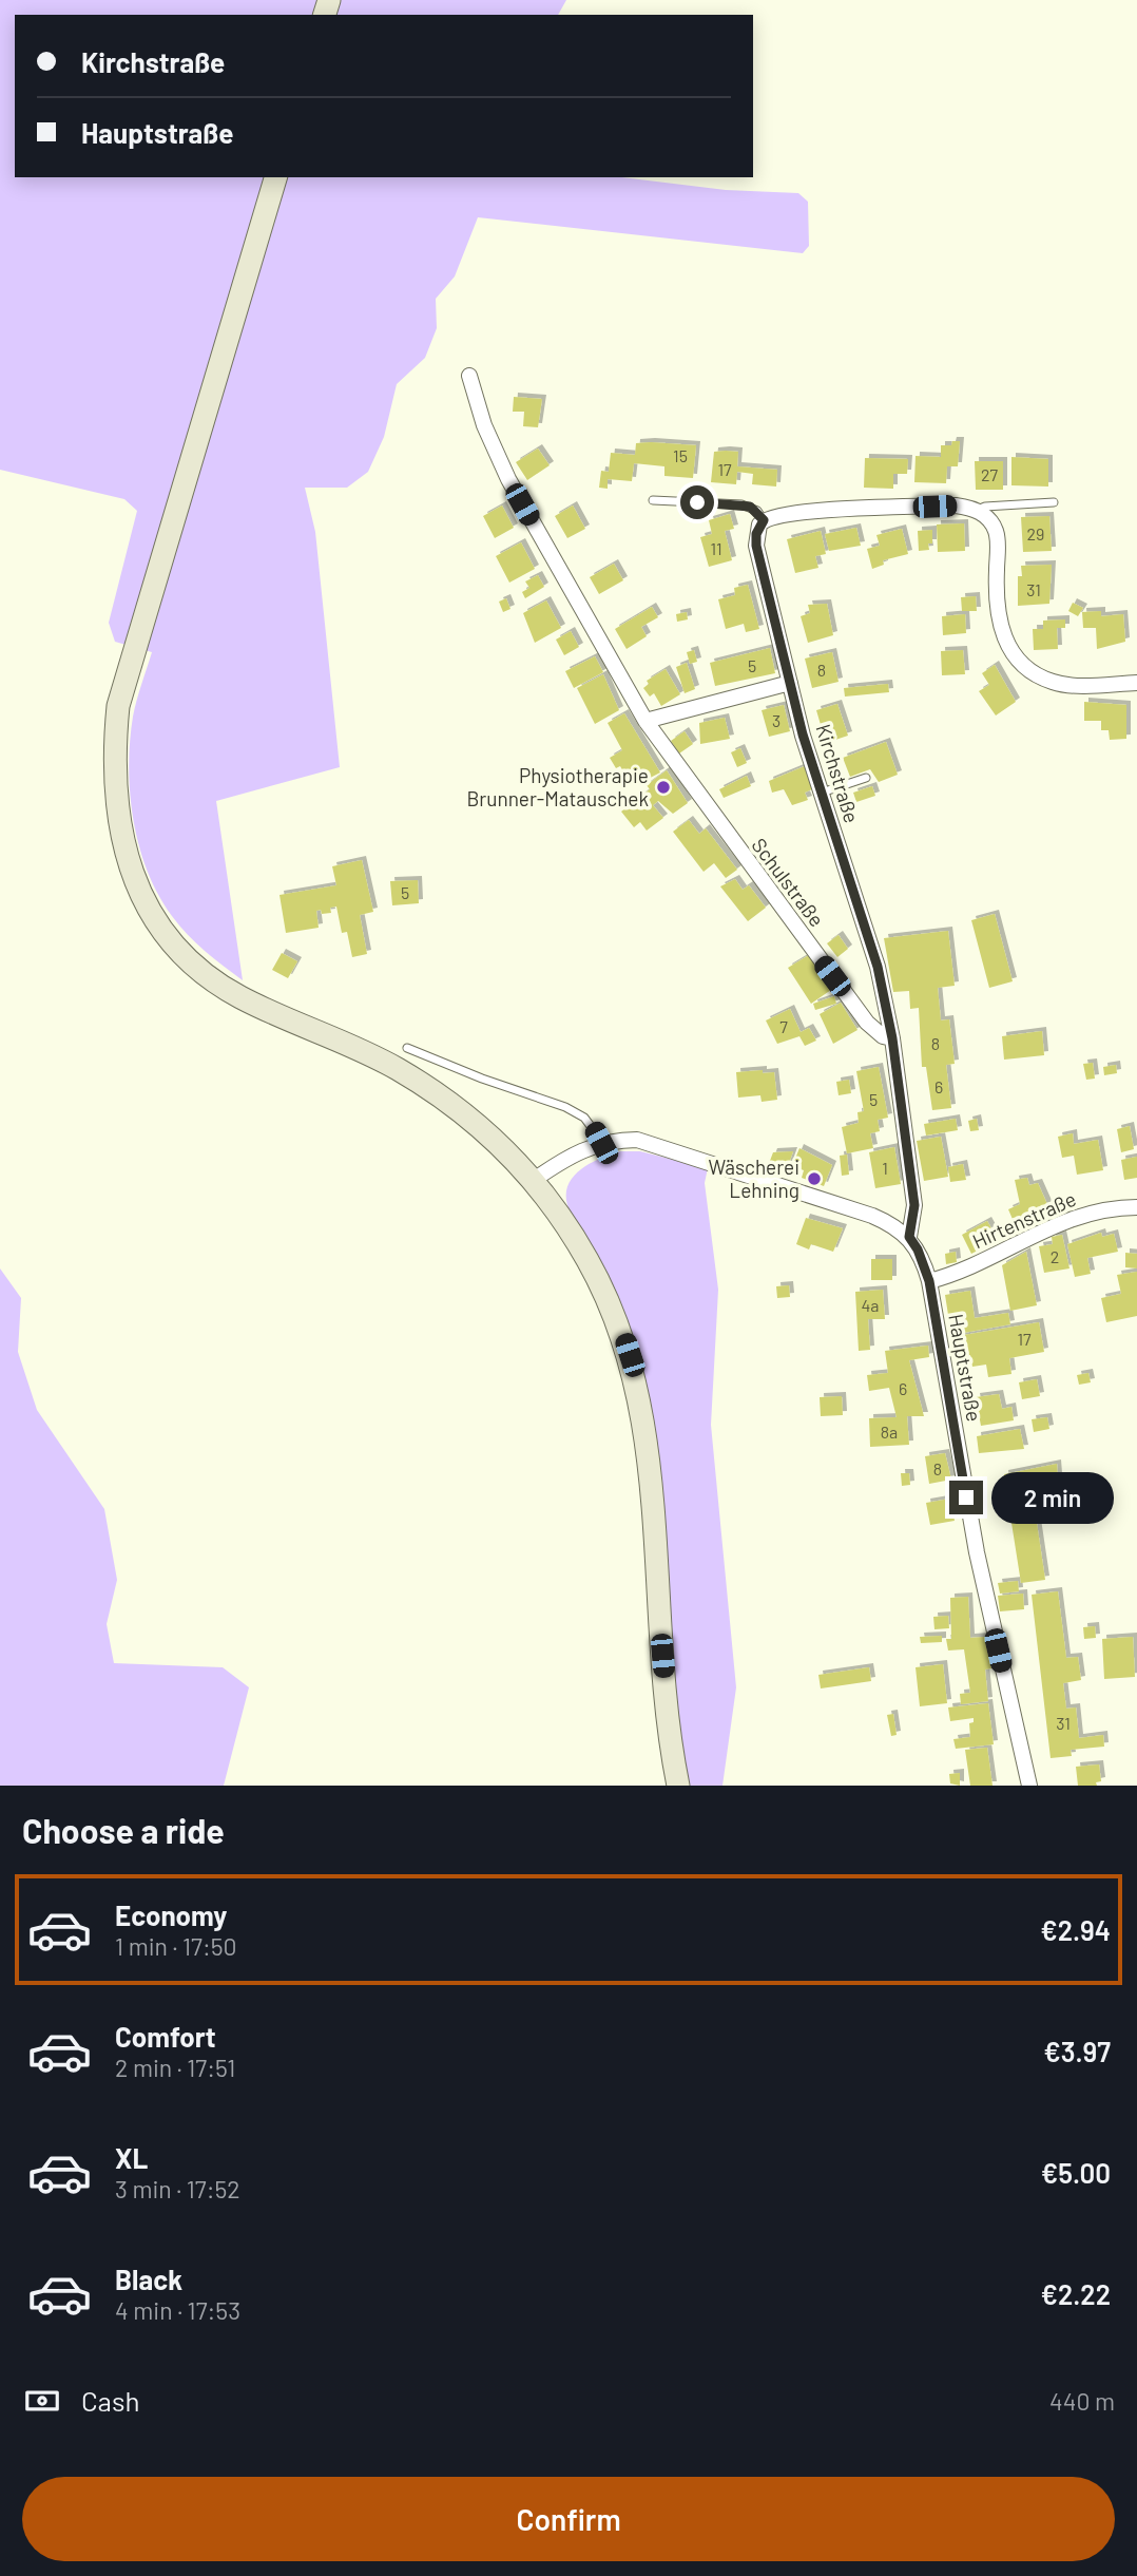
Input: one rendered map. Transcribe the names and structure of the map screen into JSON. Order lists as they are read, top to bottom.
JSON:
{
  "streets": {
    "street": [
      "Kirchstraße",
      "Schulstraße",
      "Hirtenstraße",
      "Hauptstraße"
    ]
  },
  "crossings": [
    ["Kirchstraße", "Schulstraße"],
    ["Hirtenstraße", "Hauptstraße"]
  ],
  "places": ["Physiotherapie Brunner-Matauschek", "Wäscherei Lehning"],
  "house_numbers": [
    "15",
    "17",
    "27",
    "29",
    "11",
    "31",
    "5",
    "8",
    "3",
    "5",
    "7",
    "8",
    "6",
    "5",
    "1",
    "2",
    "4a",
    "17",
    "6",
    "8a",
    "8",
    "31"
  ],
  "page": {
    "banner": ["Kirchstraße", "Hauptstraße"],
    "bubble": "2 min",
    "heading": "Choose a ride",
    "list": [
      {
        "name": "Economy",
        "note": "1 min · 17:50",
        "value": "€2.94"
      },
      {
        "name": "Comfort",
        "note": "2 min · 17:51",
        "value": "€3.97"
      },
      {
        "name": "XL",
        "note": "3 min · 17:52",
        "value": "€5.00"
      },
      {
        "name": "Black",
        "note": "4 min · 17:53",
        "value": "€2.22"
      }
    ],
    "pay": ["Cash", "440 m"],
    "buttons": "Confirm"
  }
}
